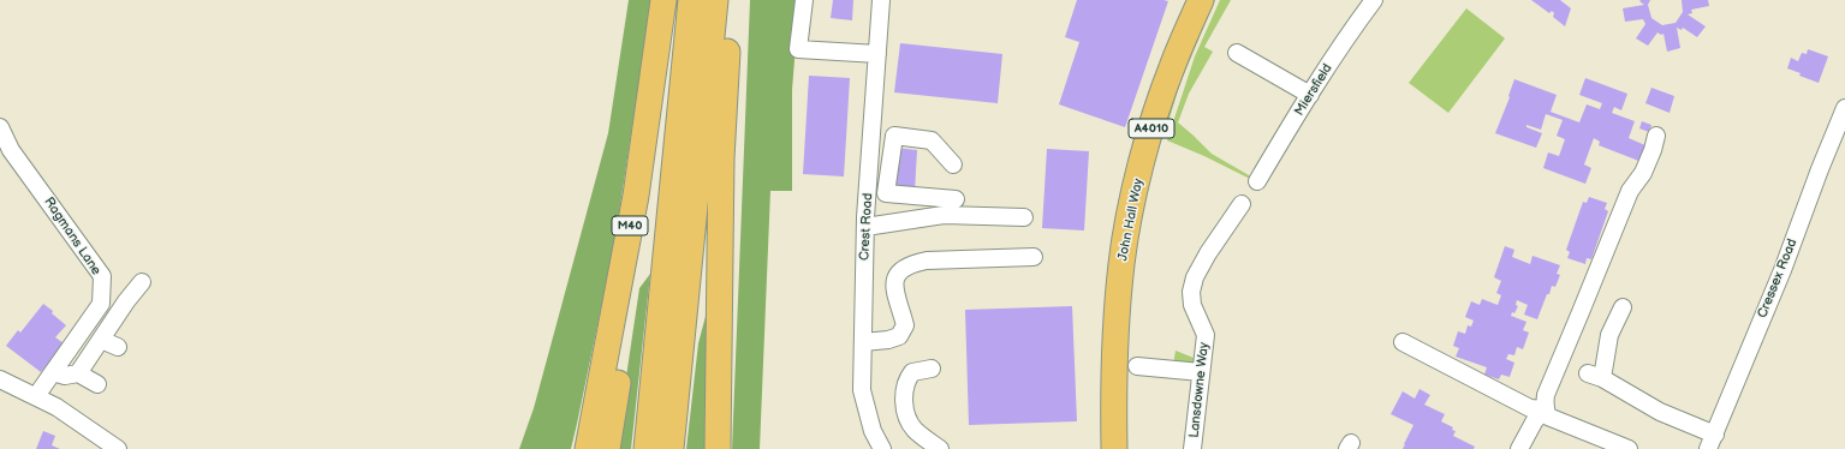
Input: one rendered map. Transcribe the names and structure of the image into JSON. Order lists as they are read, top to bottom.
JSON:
{
  "streets": {
    "highway": ["A4010", "John Hall Way", "M40"],
    "street": [
      "Miersfield",
      "Crest Road",
      "Ragmans Lane",
      "Cressex Road",
      "Lansdowne Way"
    ]
  }
}
